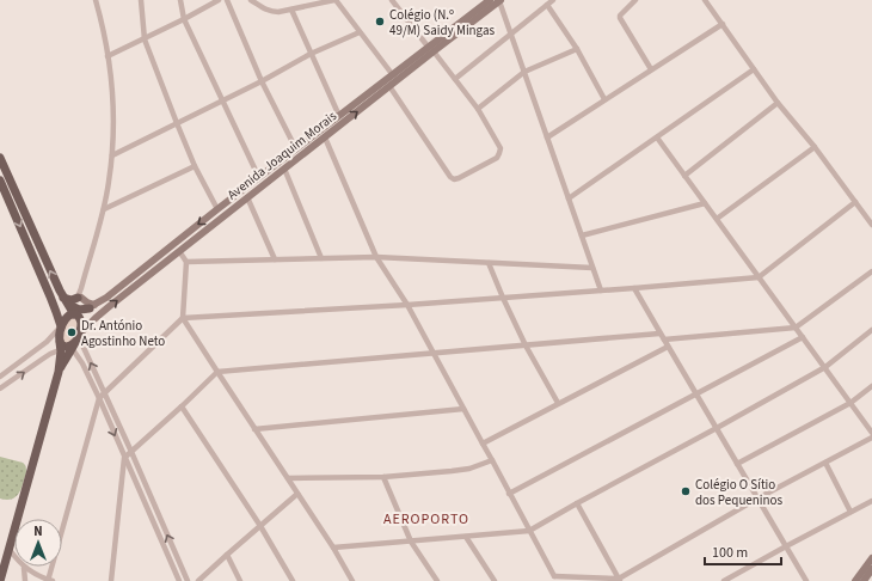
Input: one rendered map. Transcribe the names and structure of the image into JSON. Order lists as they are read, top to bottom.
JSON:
{
  "streets": {
    "street": ["Avenida Joaquim Morais"]
  },
  "districts": ["AEROPORTO"],
  "places": ["Colégio (N.º 49/M) Saidy Mingas", "Dr. António Agostinho Neto", "Colégio O Sítio dos Pequeninos"],
  "scale_bar": "100 m",
  "north": "top"
}
